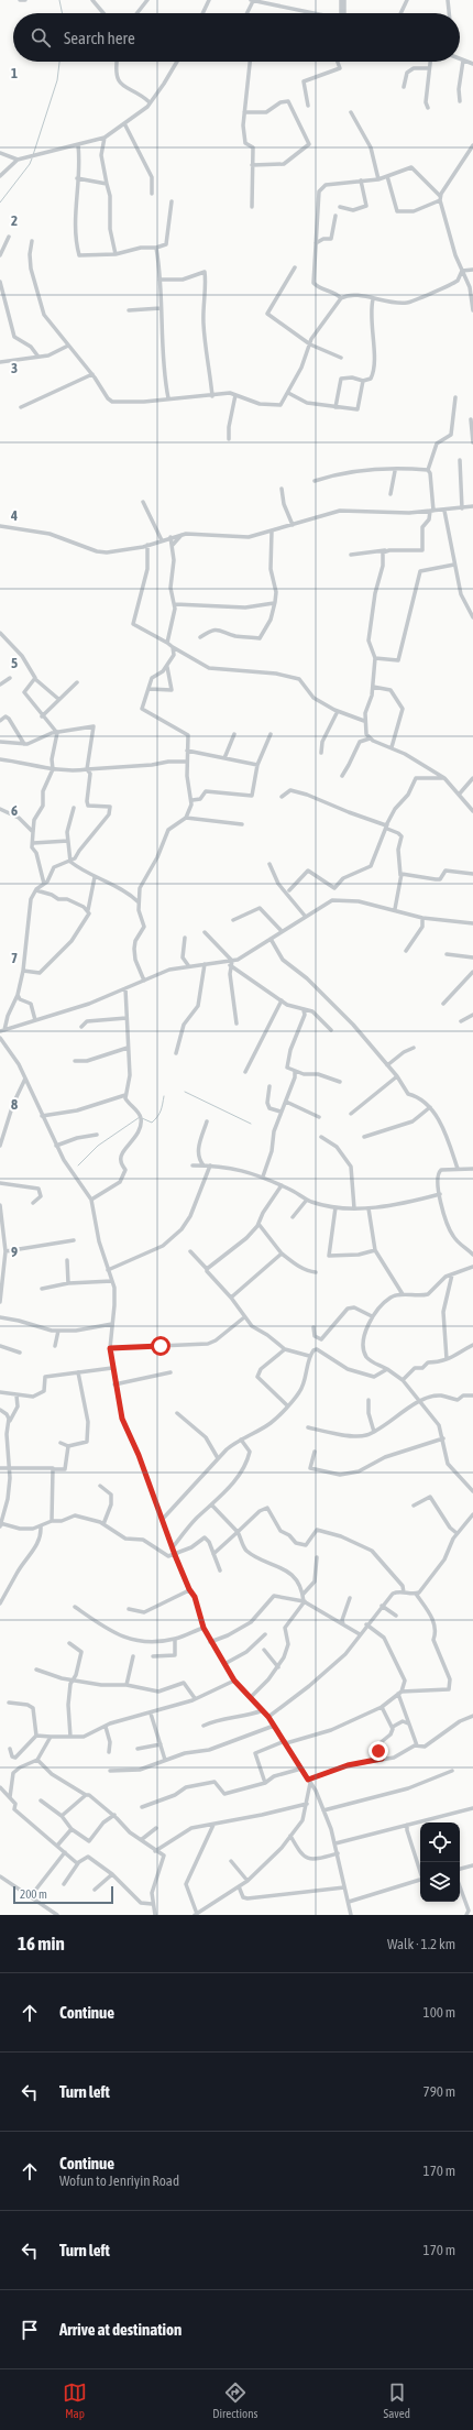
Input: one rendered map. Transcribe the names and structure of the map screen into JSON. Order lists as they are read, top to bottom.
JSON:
{
  "scale_bar": "200 m",
  "page": {
    "search": "Search here",
    "scale": "200 m",
    "heading": ["16 min", "Walk · 1.2 km"],
    "list": [
      ["Continue", "100 m"],
      ["Turn left", "790 m"],
      ["Continue", "Wofun to Jenriyin Road", "170 m"],
      ["Turn left", "170 m"],
      "Arrive at destination"
    ],
    "nav": ["Map", "Directions", "Saved"]
  },
  "grid": {
    "rows": [
      "1",
      "2",
      "3",
      "4",
      "5",
      "6",
      "7",
      "8",
      "9"
    ]
  }
}
